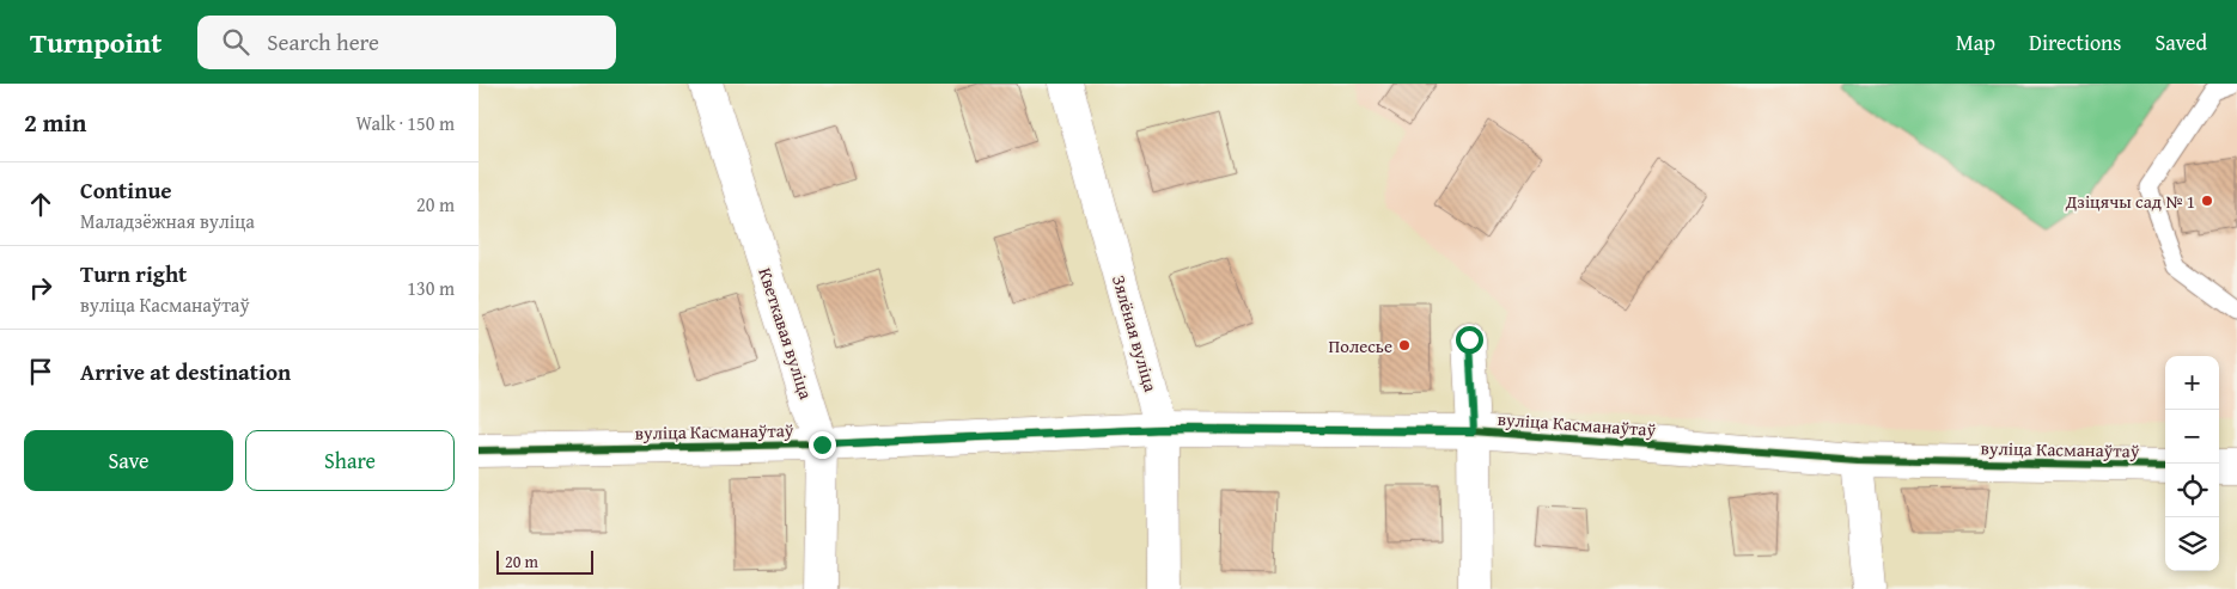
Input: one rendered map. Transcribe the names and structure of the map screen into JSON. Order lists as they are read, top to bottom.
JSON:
{
  "streets": {
    "street": ["Кветкавая вуліца", "Зялёная вуліца", "вуліца Касманаўтаў"]
  },
  "crossings": [
    ["Кветкавая вуліца", "вуліца Касманаўтаў"],
    ["Зялёная вуліца", "вуліца Касманаўтаў"]
  ],
  "places": ["Дзіцячы сад № 1", "Полесье"],
  "scale_bar": "20 m",
  "page": {
    "header": "Turnpoint",
    "search": "Search here",
    "nav": ["Map", "Directions", "Saved"],
    "heading": ["2 min", "Walk · 150 m"],
    "list": [
      ["Continue", "Маладзёжная вуліца", "20 m"],
      ["Turn right", "вуліца Касманаўтаў", "130 m"],
      "Arrive at destination"
    ],
    "map_buttons": ["+", "−"],
    "buttons": ["Save", "Share"],
    "scale": "20 m"
  }
}
